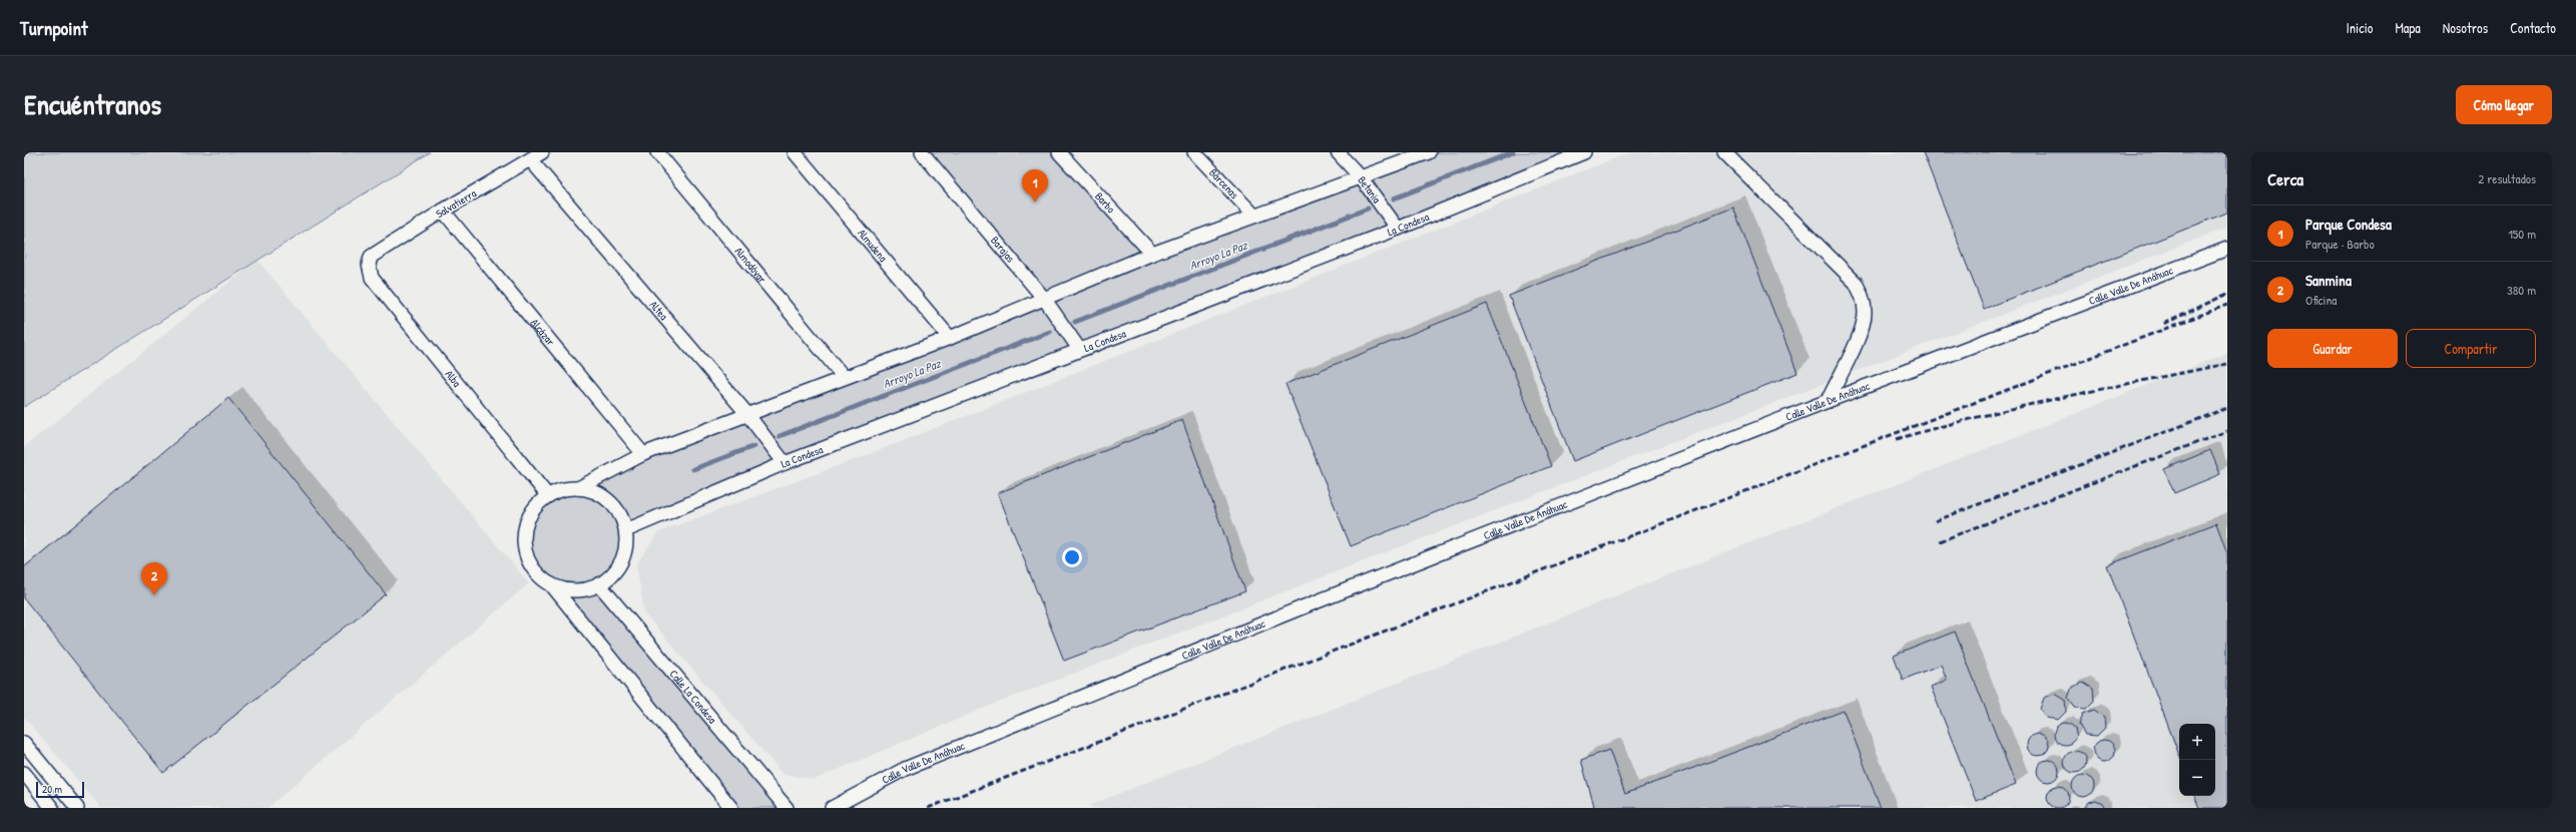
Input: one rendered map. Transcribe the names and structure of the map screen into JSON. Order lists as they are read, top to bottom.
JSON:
{
  "streets": {
    "street": [
      "Bárcenas",
      "Betania",
      "Barbo",
      "Salvatierra",
      "La Condesa",
      "Almudena",
      "Barajas",
      "Almodóvar",
      "Calle Valle De Anáhuac",
      "Altea",
      "Alcázar",
      "Alba",
      "Calle La Condesa"
    ]
  },
  "crossings": [
    ["Betania", "La Condesa"],
    ["Salvatierra", "Altea"],
    ["Salvatierra", "Alcázar"],
    ["Salvatierra", "Alba"],
    ["La Condesa", "Barajas"],
    ["La Condesa", "Altea"],
    ["La Condesa", "Alba"],
    ["La Condesa", "Calle La Condesa"],
    ["Alba", "Calle La Condesa"]
  ],
  "water": ["Arroyo La Paz"],
  "scale_bar": "20 m",
  "page": {
    "header": "Turnpoint",
    "nav": [
      "Inicio",
      "Mapa",
      "Nosotros",
      "Contacto"
    ],
    "title": "Encuéntranos",
    "buttons": [
      "Cómo llegar",
      ["Guardar", "Compartir"]
    ],
    "heading": ["Cerca", "2 resultados"],
    "pins": ["1", "2"],
    "list": [
      {
        "mark": "1",
        "name": "Parque Condesa",
        "note": "Parque · Barbo",
        "value": "150 m"
      },
      {
        "mark": "2",
        "name": "Sanmina",
        "note": "Oficina",
        "value": "380 m"
      }
    ],
    "map_buttons": ["+", "−"],
    "scale": "20 m"
  }
}
